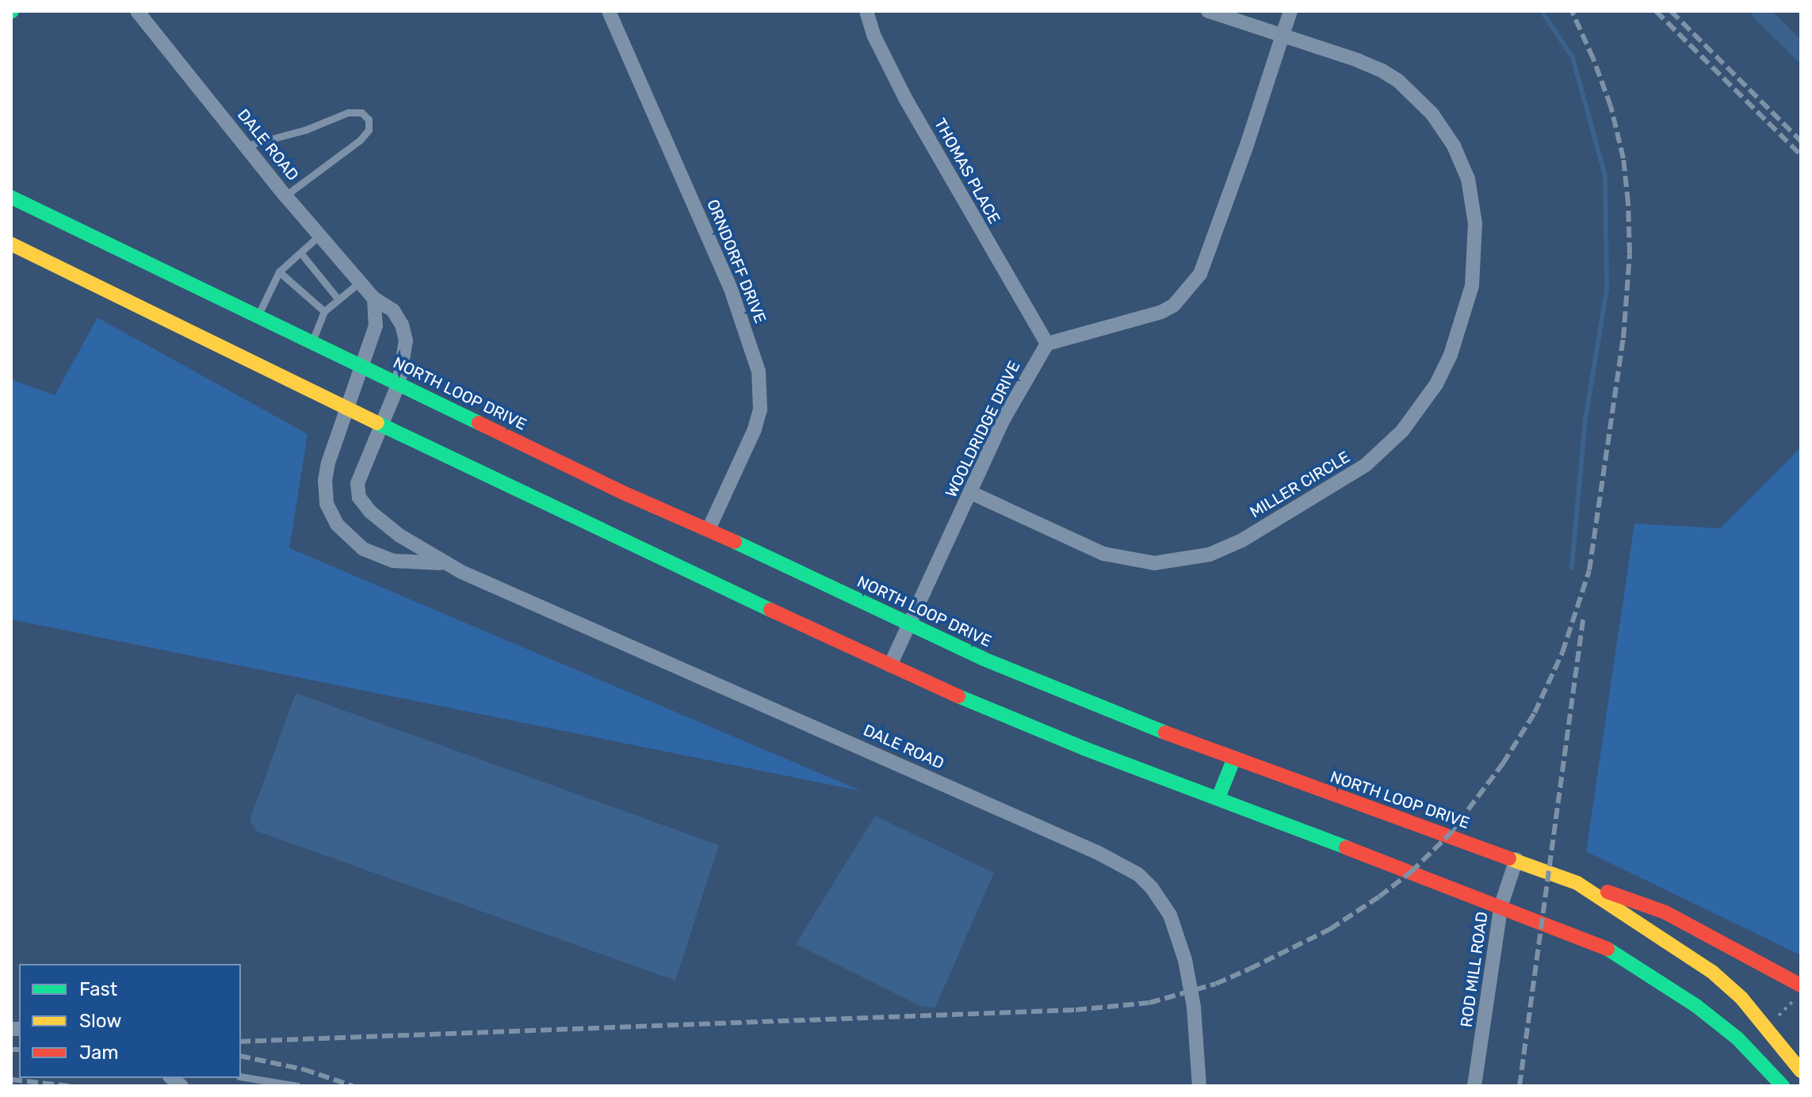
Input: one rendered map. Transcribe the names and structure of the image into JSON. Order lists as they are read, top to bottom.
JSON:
{
  "streets": {
    "main road": ["NORTH LOOP DRIVE"],
    "street": [
      "DALE ROAD",
      "THOMAS PLACE",
      "ORNDORFF DRIVE",
      "WOOLDRIDGE DRIVE",
      "MILLER CIRCLE",
      "ROD MILL ROAD"
    ]
  },
  "crossings": [
    ["DALE ROAD", "NORTH LOOP DRIVE"],
    ["THOMAS PLACE", "WOOLDRIDGE DRIVE"],
    ["ORNDORFF DRIVE", "NORTH LOOP DRIVE"],
    ["NORTH LOOP DRIVE", "WOOLDRIDGE DRIVE"],
    ["NORTH LOOP DRIVE", "ROD MILL ROAD"],
    ["WOOLDRIDGE DRIVE", "MILLER CIRCLE"]
  ],
  "legend": ["Fast", "Slow", "Jam"]
}
